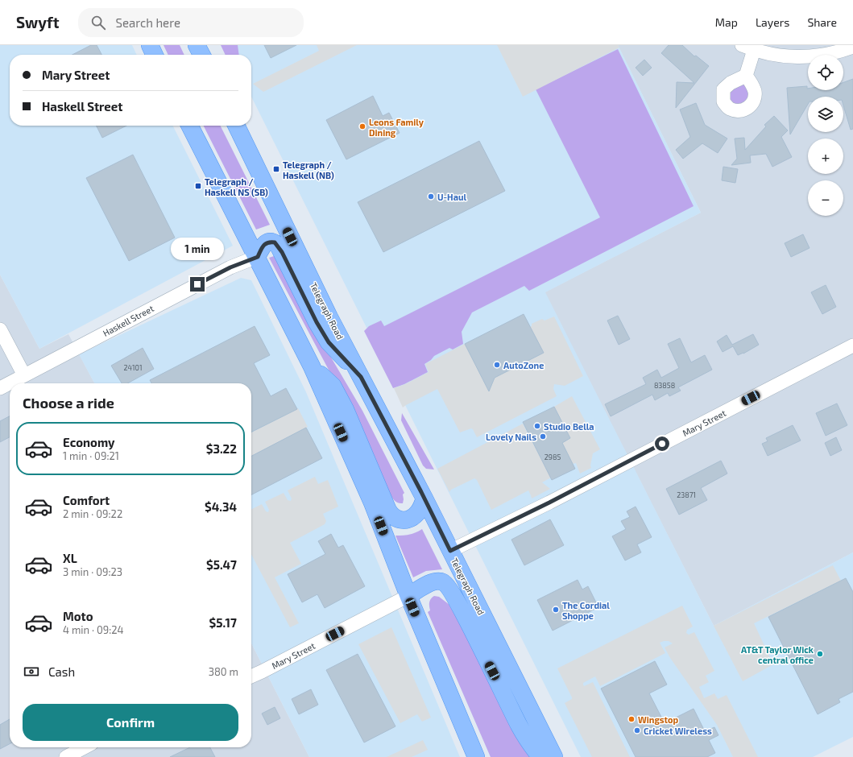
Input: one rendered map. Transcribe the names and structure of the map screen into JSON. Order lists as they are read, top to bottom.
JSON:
{
  "streets": {
    "main road": ["Telegraph Road"],
    "street": ["Haskell Street", "Mary Street"]
  },
  "crossings": [
    ["Telegraph Road", "Mary Street"]
  ],
  "places": {
    "other": [
      "Leons Family Dining",
      "U-Haul",
      "AutoZone",
      "Studio Bella",
      "Lovely Nails",
      "The Cordial Shoppe",
      "AT&T Taylor Wick central office",
      "Wingstop",
      "Cricket Wireless"
    ],
    "transit": ["Telegraph / Haskell (NB)", "Telegraph / Haskell NS (SB)"]
  },
  "house_numbers": [
    "24101",
    "83858",
    "2985",
    "23871"
  ],
  "page": {
    "header": "Swyft",
    "search": "Search here",
    "nav": ["Map", "Layers", "Share"],
    "map_buttons": ["+", "−"],
    "banner": ["Mary Street", "Haskell Street"],
    "bubble": "1 min",
    "heading": "Choose a ride",
    "list": [
      {
        "name": "Economy",
        "note": "1 min · 09:21",
        "value": "$3.22"
      },
      {
        "name": "Comfort",
        "note": "2 min · 09:22",
        "value": "$4.34"
      },
      {
        "name": "XL",
        "note": "3 min · 09:23",
        "value": "$5.47"
      },
      {
        "name": "Moto",
        "note": "4 min · 09:24",
        "value": "$5.17"
      }
    ],
    "pay": ["Cash", "380 m"],
    "buttons": "Confirm"
  }
}
